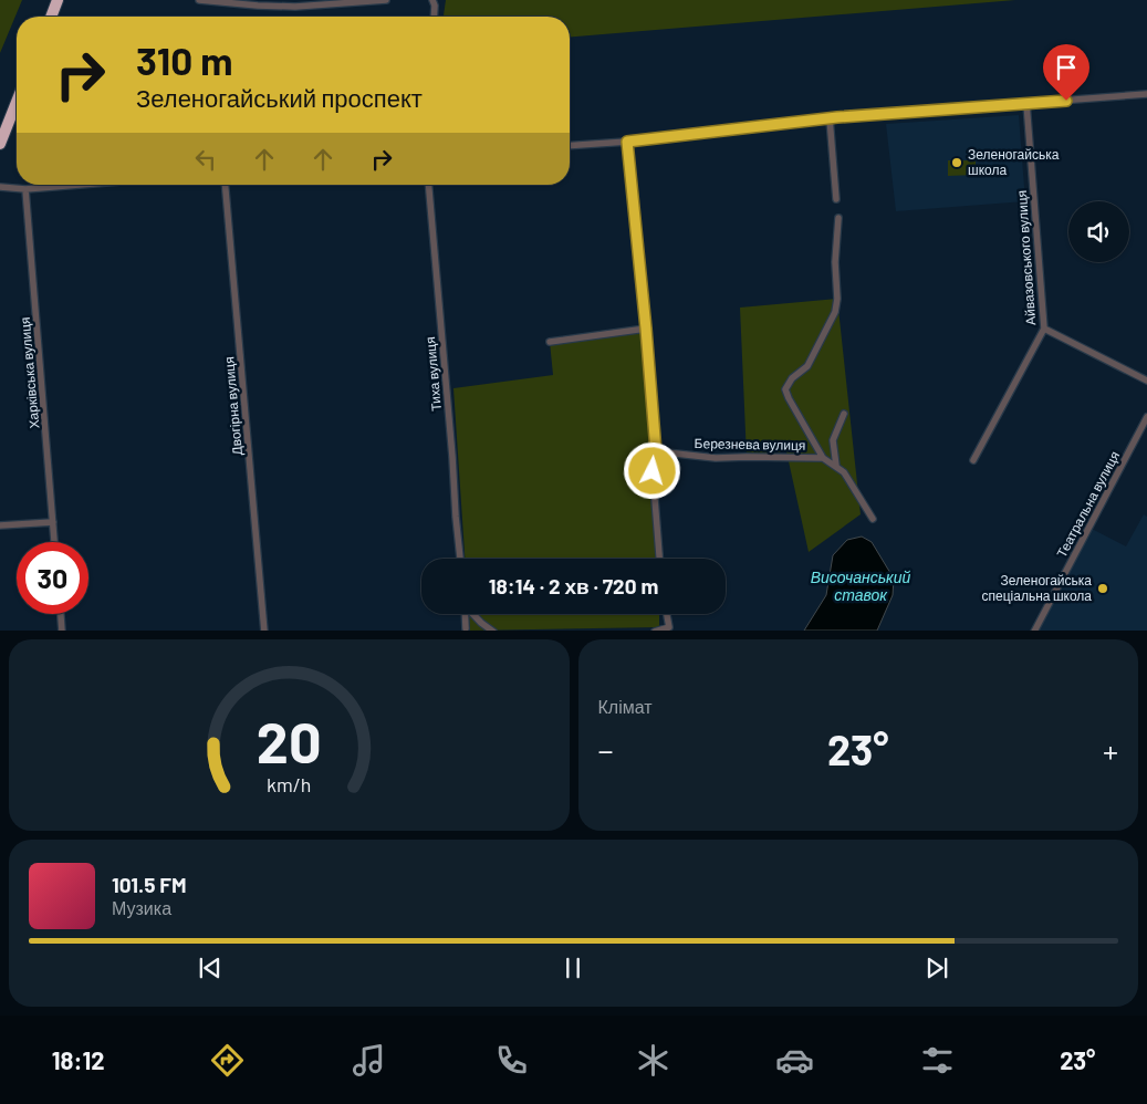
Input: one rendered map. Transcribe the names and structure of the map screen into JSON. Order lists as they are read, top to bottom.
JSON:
{
  "streets": {
    "street": [
      "Айвазовського вулиця",
      "Харківська вулиця",
      "Тиха вулиця",
      "Двогірна вулиця",
      "Березнева вулиця",
      "Театральна вулиця"
    ]
  },
  "water": ["Височанський ставок"],
  "places": ["Зеленогайська школа", "Зеленогайська спеціальна школа"],
  "page": {
    "turn": ["310 m", "Зеленогайський проспект"],
    "limit": "30",
    "trip": "18:14 · 2 хв · 720 m",
    "tile": "Клімат",
    "heat": ["−", "23°", "+"],
    "song": ["101.5 FM", "Музика"],
    "tabs": ["18:12", "23°"],
    "gauge": ["20", "km/h"]
  }
}
